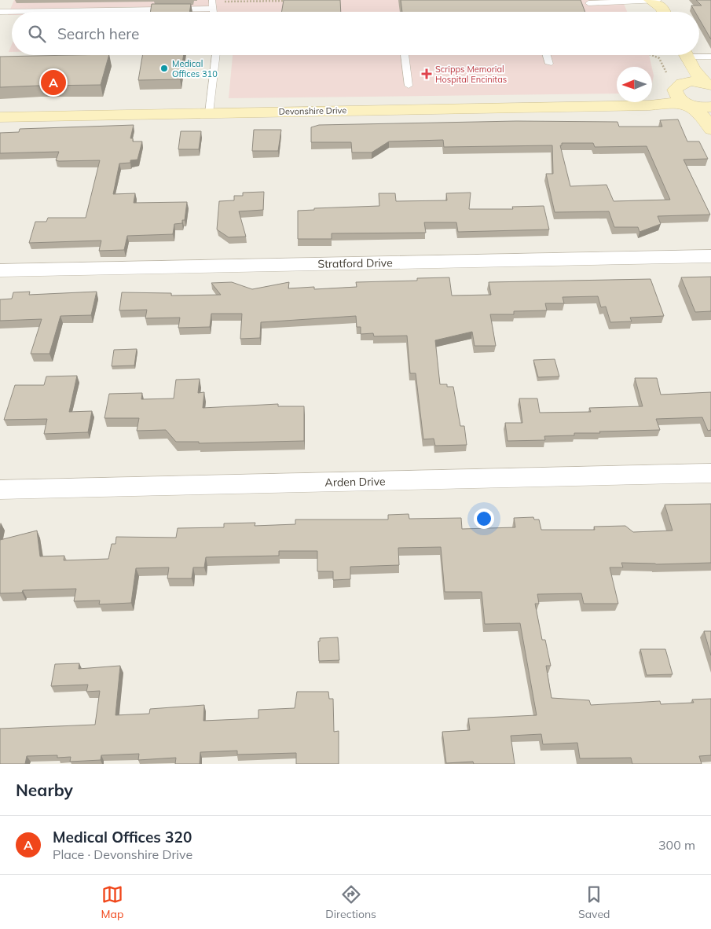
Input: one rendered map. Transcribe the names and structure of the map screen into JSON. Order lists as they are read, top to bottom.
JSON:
{
  "streets": {
    "street": ["Devonshire Drive", "Stratford Drive", "Arden Drive"]
  },
  "places": {
    "other": ["Medical Offices 310"],
    "health": ["Scripps Memorial Hospital Encinitas"]
  },
  "north": "left",
  "page": {
    "search": "Search here",
    "pins": "A",
    "heading": "Nearby",
    "list": [
      {
        "mark": "A",
        "name": "Medical Offices 320",
        "note": "Place · Devonshire Drive",
        "value": "300 m"
      }
    ],
    "nav": ["Map", "Directions", "Saved"]
  }
}
